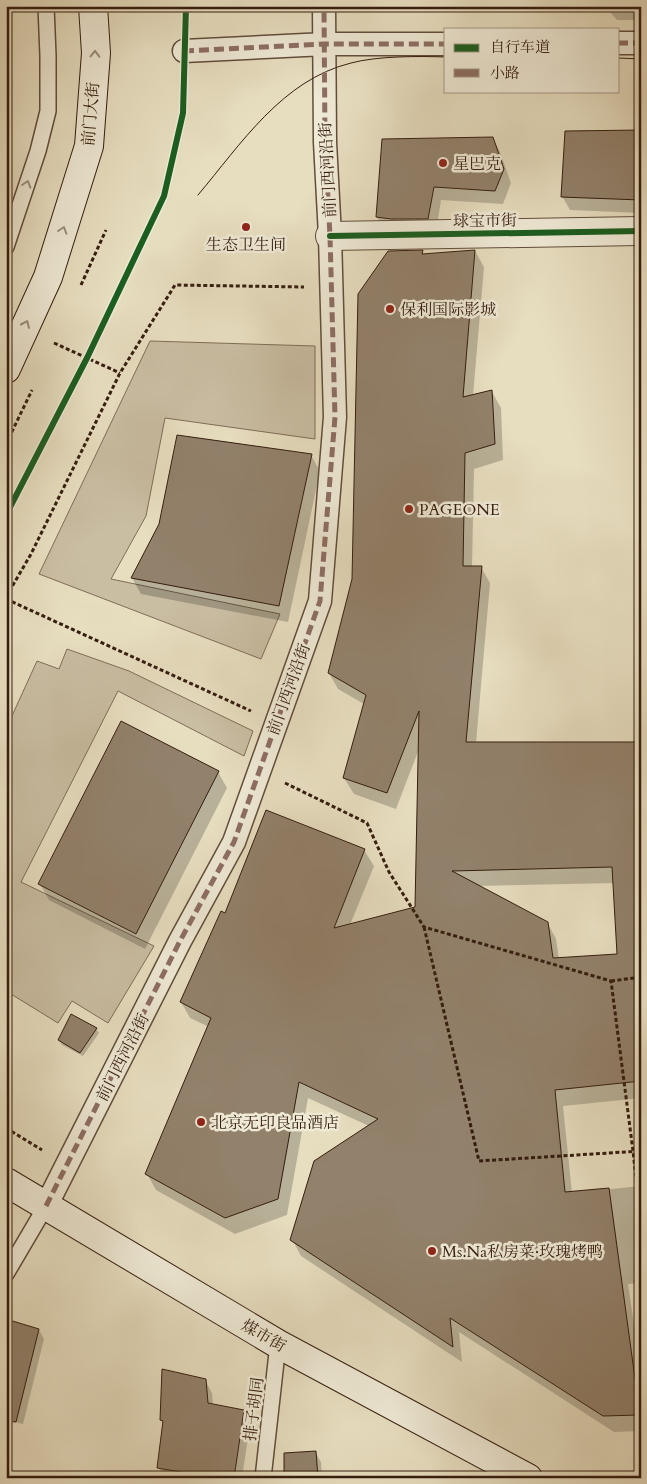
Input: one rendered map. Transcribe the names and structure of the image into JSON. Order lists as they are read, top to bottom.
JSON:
{
  "streets": {
    "main road": ["前门大街", "球宝市街", "煤市街"],
    "street": ["前门西河沿街"],
    "lane": ["排子胡同"]
  },
  "crossings": [
    ["前门西河沿街", "球宝市街"],
    ["前门西河沿街", "煤市街"],
    ["煤市街", "排子胡同"]
  ],
  "one_way": ["前门大街"],
  "places": [
    "星巴克",
    "生态卫生间",
    "保利国际影城",
    "PAGEONE",
    "北京无印良品酒店",
    "Ms.Na私房菜·玫瑰烤鸭"
  ],
  "legend": ["自行车道", "小路"]
}
